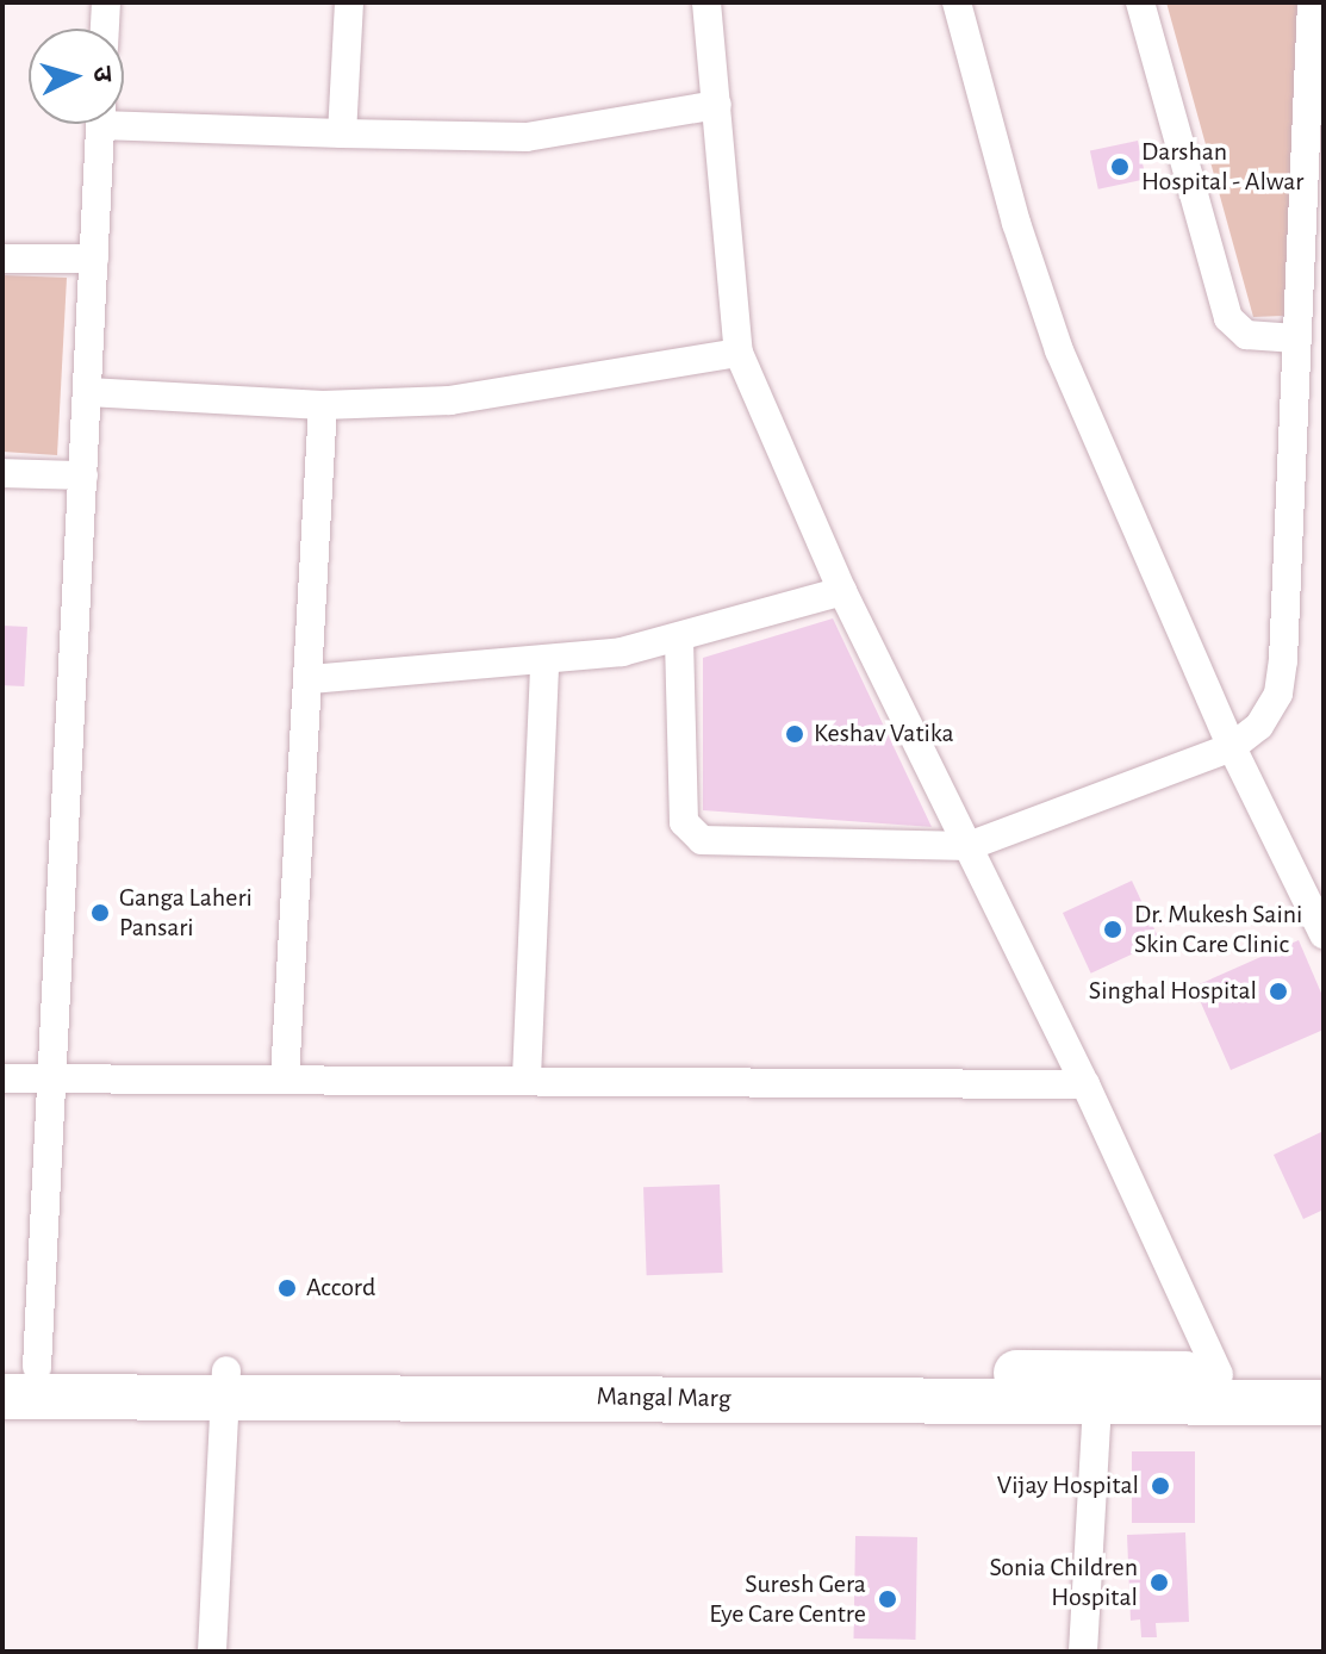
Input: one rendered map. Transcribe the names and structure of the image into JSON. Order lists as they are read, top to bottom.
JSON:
{
  "streets": {
    "main road": ["Mangal Marg"]
  },
  "places": [
    "Darshan Hospital - Alwar",
    "Keshav Vatika",
    "Ganga Laheri Pansari",
    "Dr. Mukesh Saini Skin Care Clinic",
    "Singhal Hospital",
    "Accord",
    "Vijay Hospital",
    "Sonia Children Hospital",
    "Suresh Gera Eye Care Centre"
  ],
  "north": "right"
}
